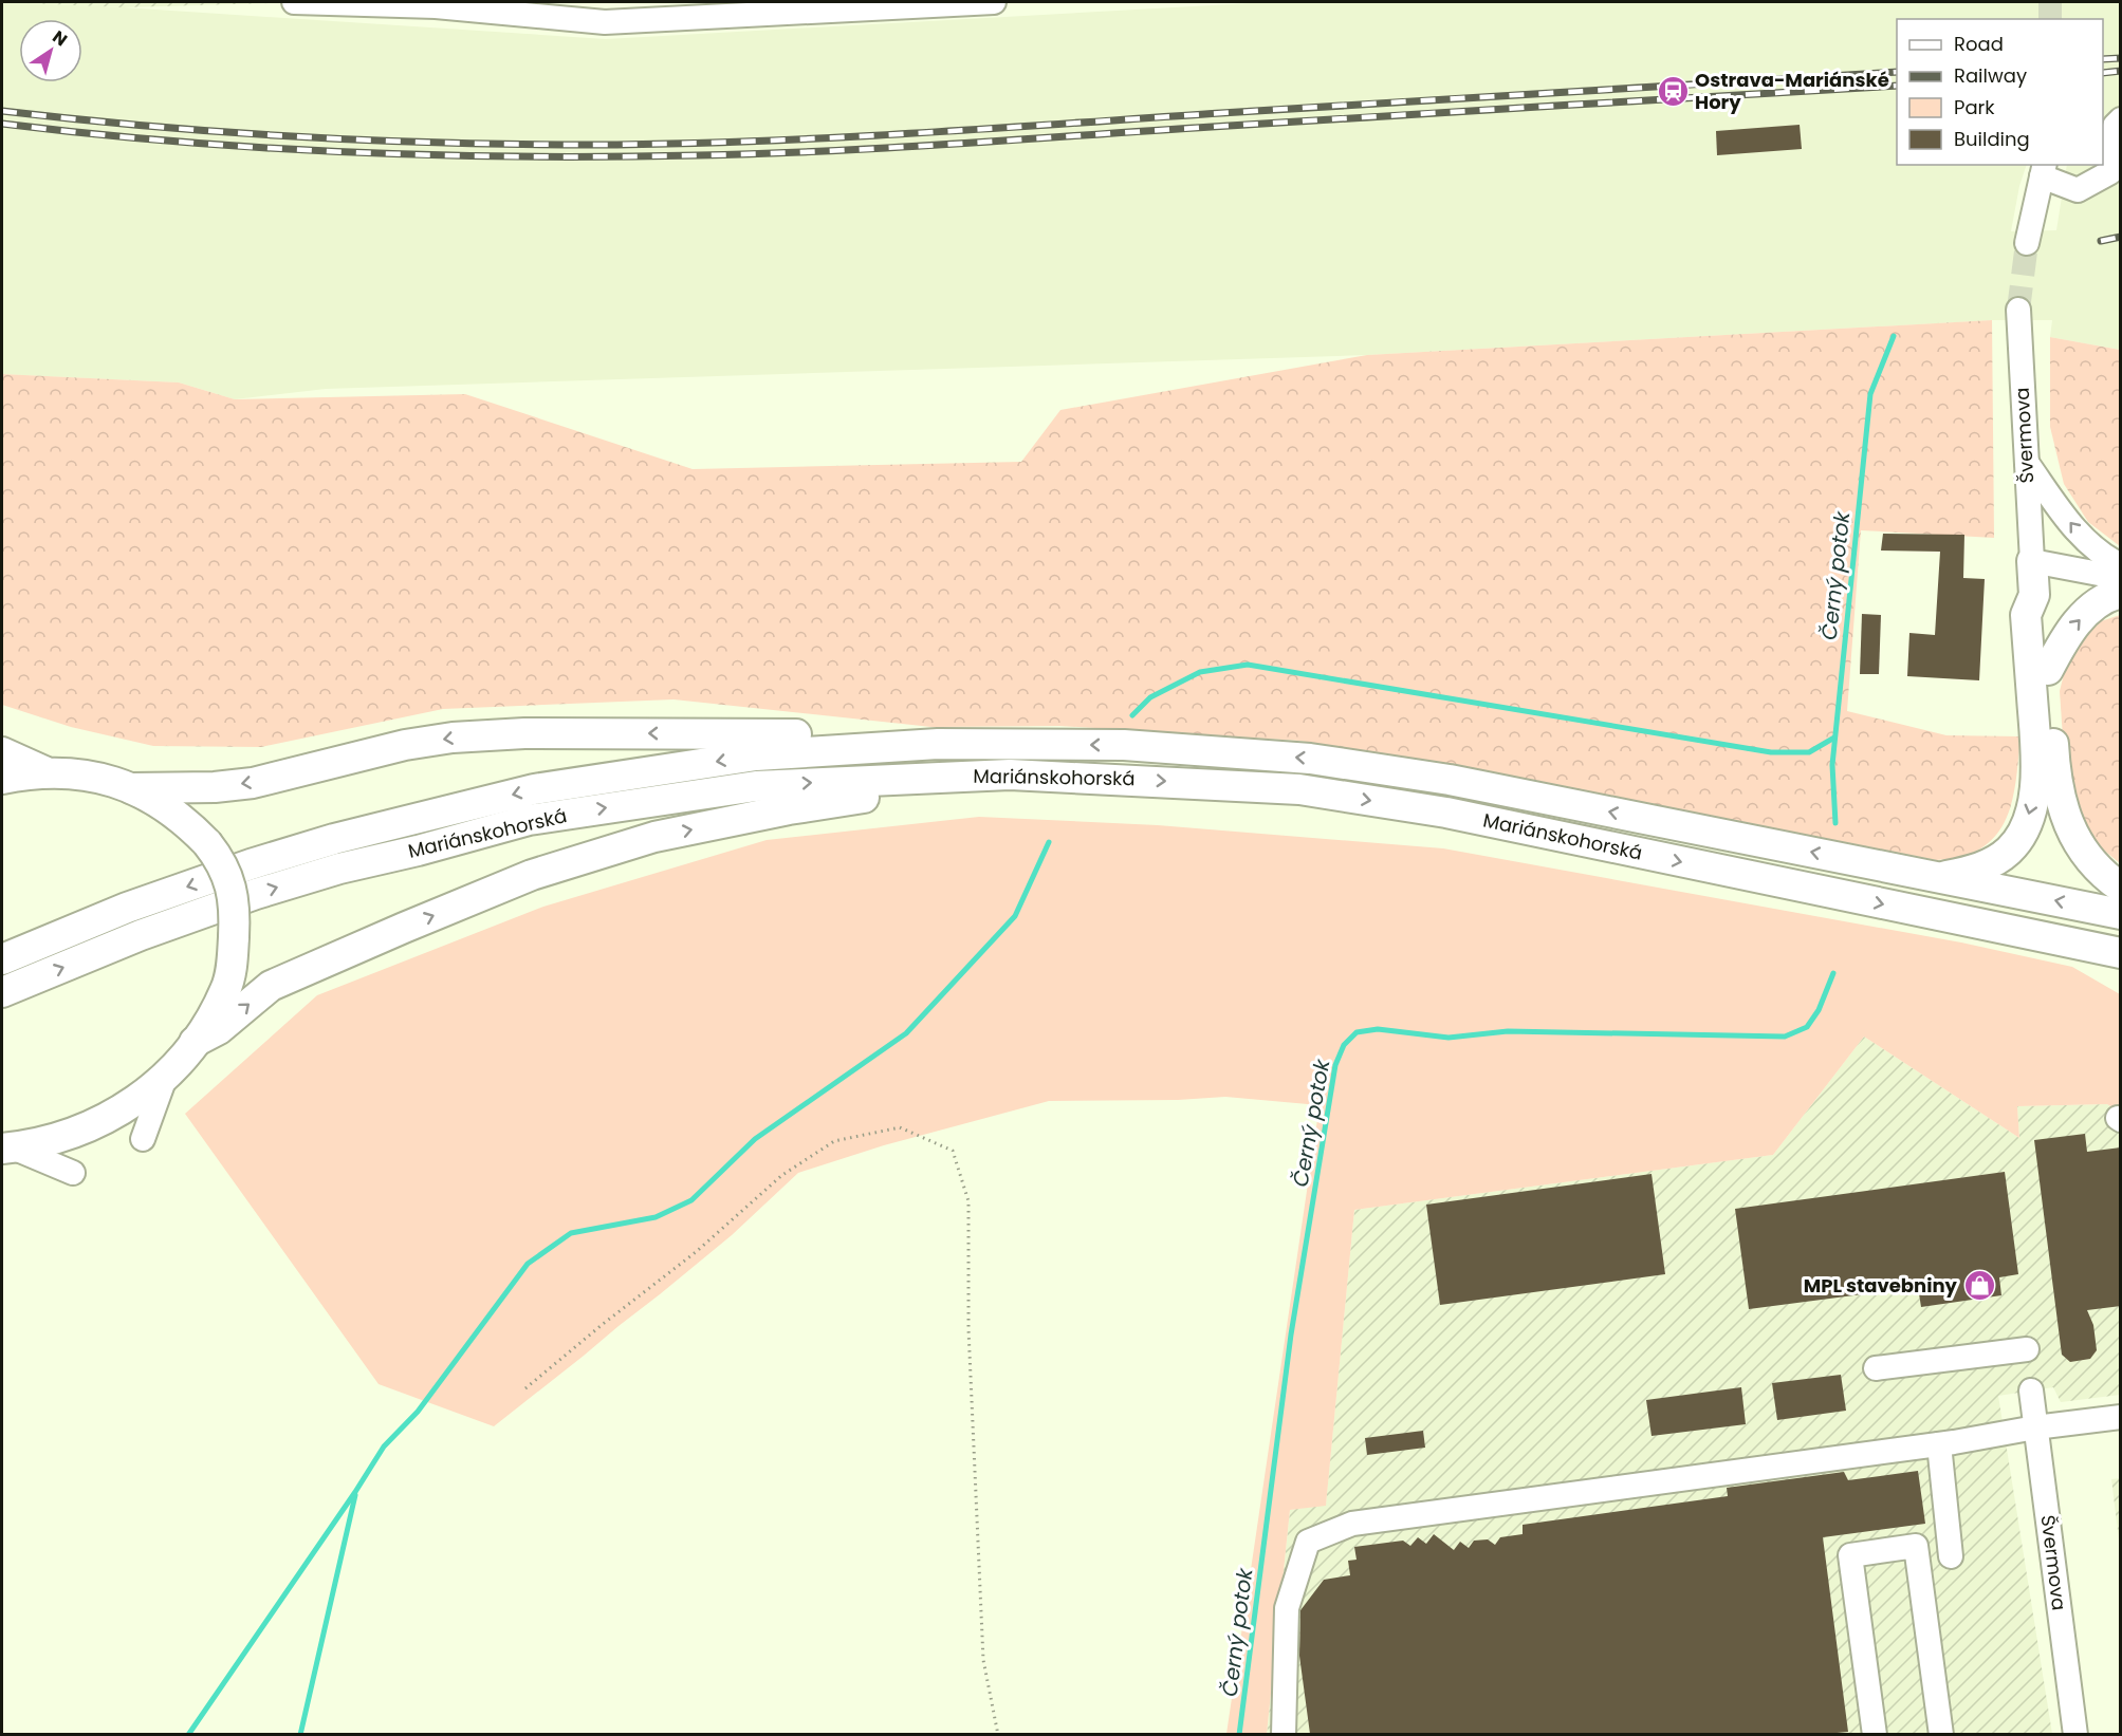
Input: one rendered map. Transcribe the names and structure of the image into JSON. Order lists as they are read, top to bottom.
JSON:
{
  "streets": {
    "main road": ["Mariánskohorská"],
    "street": ["Švermova"]
  },
  "water": ["Černý potok"],
  "places": {
    "station": ["Ostrava-Mariánské Hory"],
    "shop": ["MPL stavebniny"]
  },
  "legend": [
    "Road",
    "Railway",
    "Park",
    "Building"
  ],
  "north": "top right"
}
